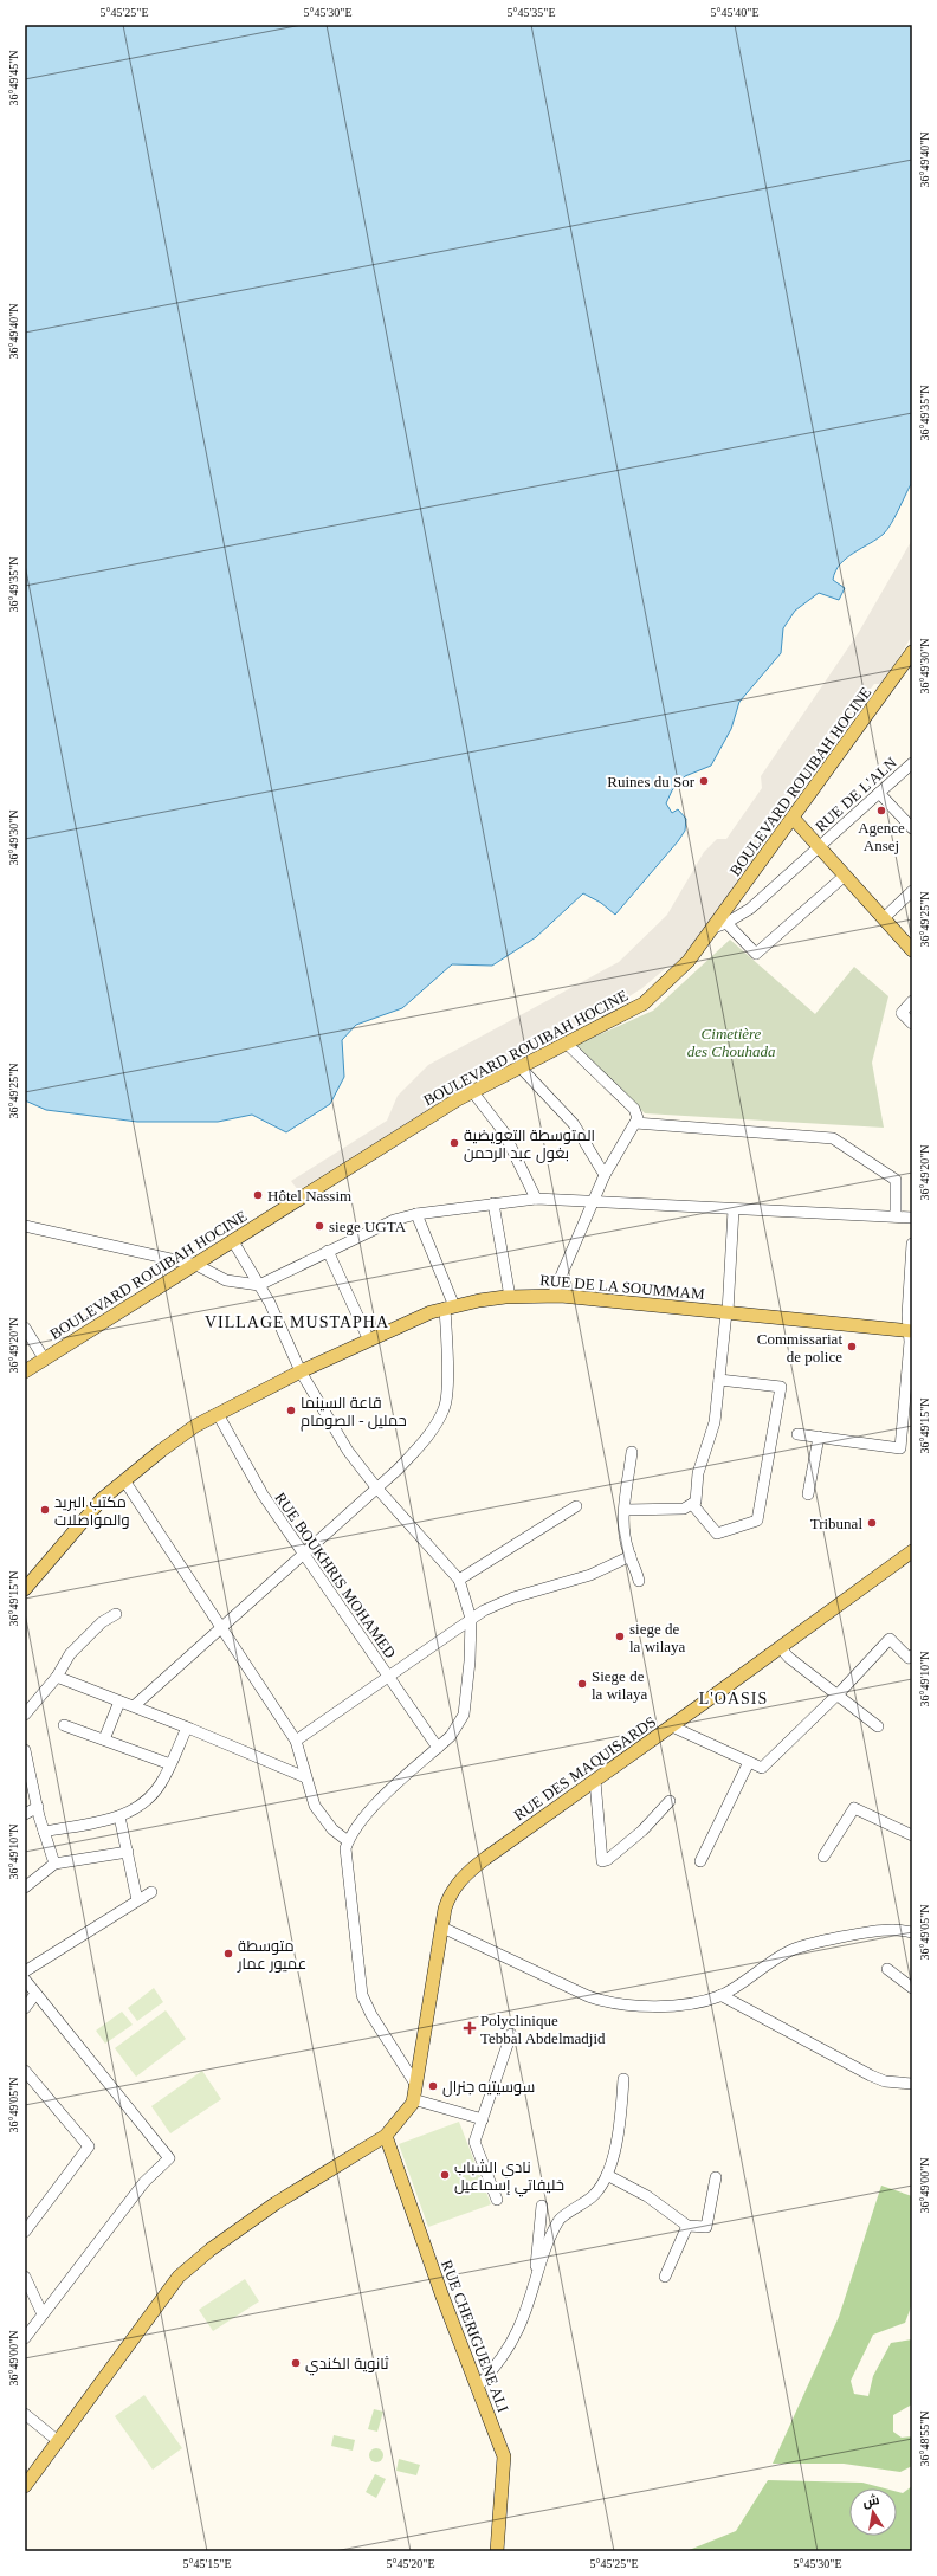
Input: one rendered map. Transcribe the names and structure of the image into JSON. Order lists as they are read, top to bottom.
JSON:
{
  "streets": {
    "main road": [
      "BOULEVARD ROUIBAH HOCINE",
      "RUE DE LA SOUMMAM",
      "RUE DES MAQUISARDS",
      "RUE CHERIGUENE ALI"
    ],
    "street": ["RUE DE L'ALN", "RUE BOUKHRIS MOHAMED"]
  },
  "crossings": [
    ["BOULEVARD ROUIBAH HOCINE", "RUE DE L'ALN"],
    ["RUE DE LA SOUMMAM", "RUE BOUKHRIS MOHAMED"]
  ],
  "districts": ["VILLAGE MUSTAPHA", "L'OASIS"],
  "parks": ["Cimetière des Chouhada"],
  "places": {
    "other": [
      "Ruines du Sor",
      "Agence Ansej",
      "المتوسطة التعويضية بغول عبد الرحمن",
      "Hôtel Nassim",
      "siege UGTA",
      "Commissariat de police",
      "قاعة السينما حمليل - الصومام",
      "مكتب البريد والمواصلات",
      "Tribunal",
      "siege de la wilaya",
      "Siege de la wilaya",
      "متوسطة عميور عمار",
      "سوسيتيه جنرال",
      "نادي الشباب خليفاتي إسماعيل",
      "ثانوية الكندي"
    ],
    "health": ["Polyclinique Tebbal Abdelmadjid"]
  },
  "north": "top",
  "coordinates": [
    "5°45'25\"E",
    "5°45'30\"E",
    "5°45'35\"E",
    "5°45'40\"E",
    "36°49'45\"N",
    "36°49'40\"N",
    "36°49'35\"N",
    "36°49'30\"N",
    "36°49'25\"N",
    "36°49'20\"N",
    "36°49'15\"N",
    "36°49'10\"N",
    "36°49'05\"N",
    "36°49'00\"N",
    "36°48'55\"N",
    "5°45'15\"E",
    "5°45'20\"E"
  ]
}
